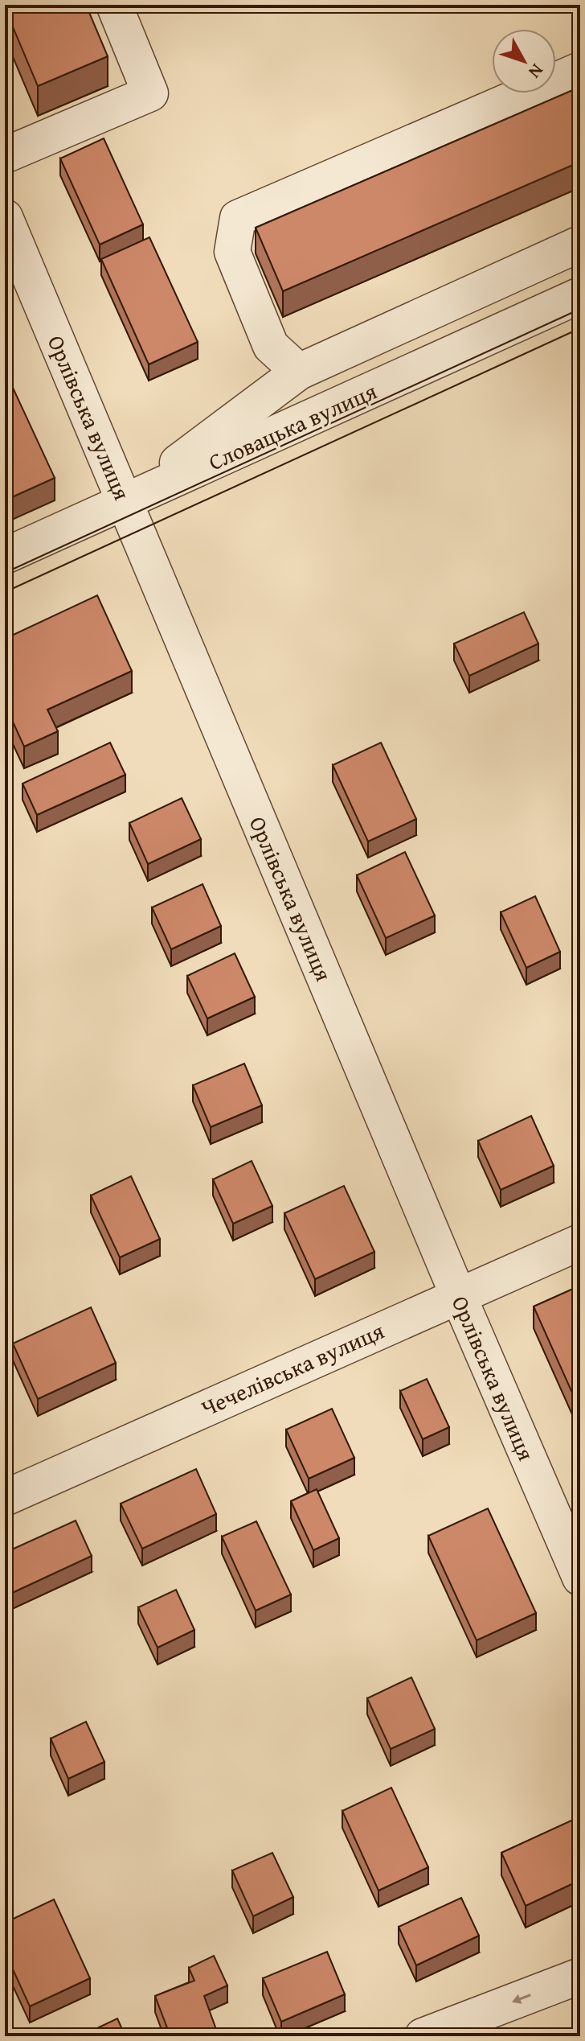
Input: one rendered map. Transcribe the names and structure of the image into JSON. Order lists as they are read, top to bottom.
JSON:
{
  "streets": {
    "street": ["Орлівська вулиця", "Словацька вулиця", "Чечелівська вулиця"]
  },
  "crossings": [
    ["Орлівська вулиця", "Словацька вулиця"],
    ["Орлівська вулиця", "Чечелівська вулиця"]
  ],
  "north": "bottom right"
}
